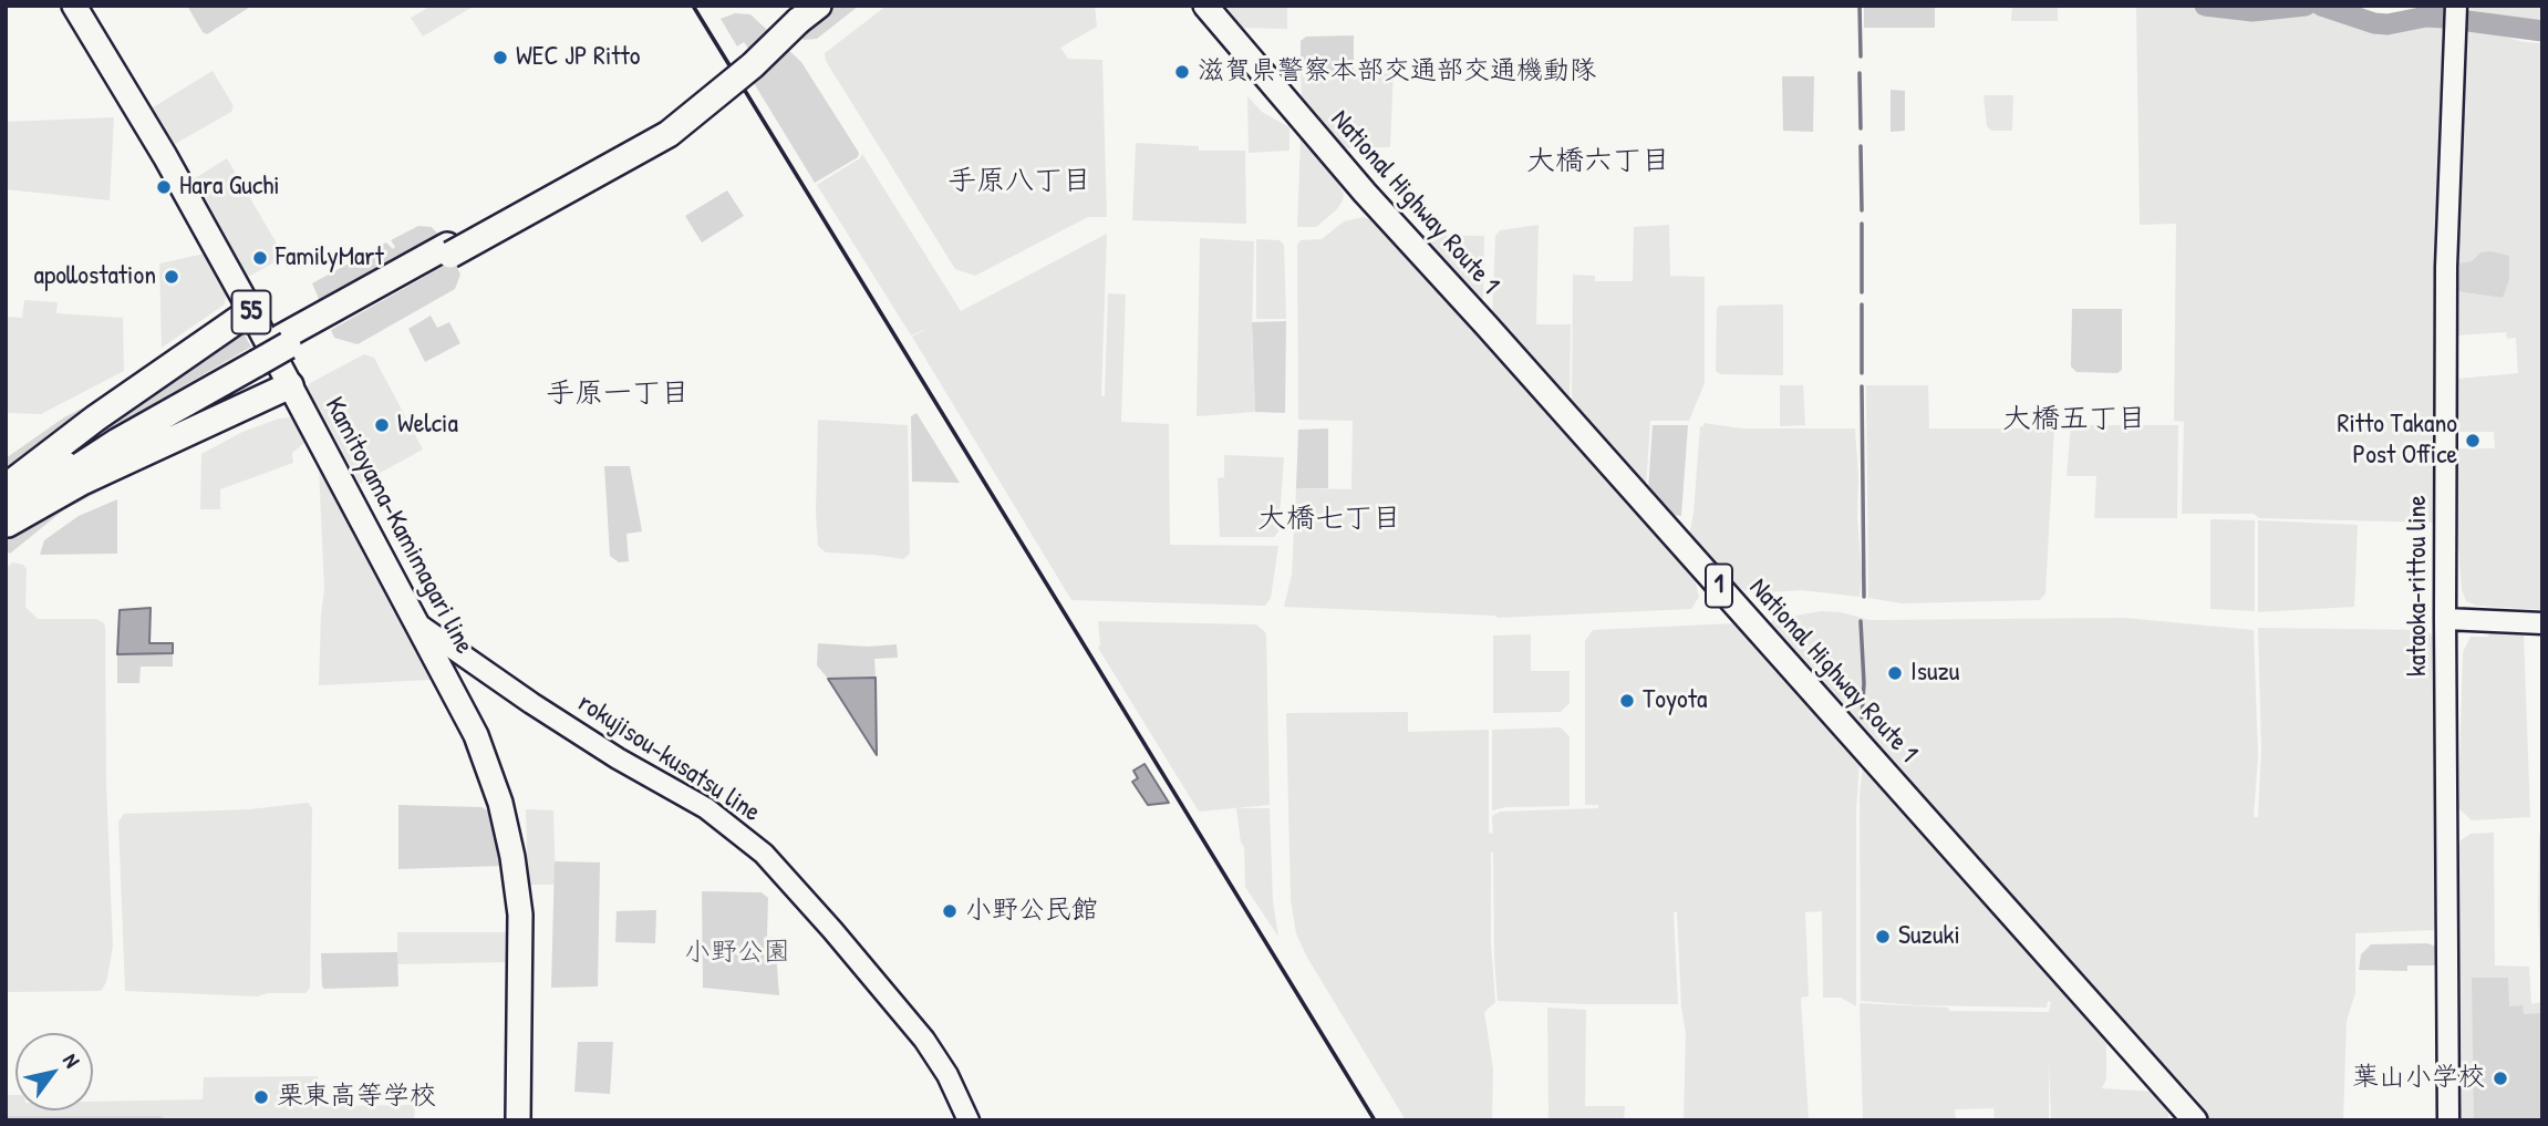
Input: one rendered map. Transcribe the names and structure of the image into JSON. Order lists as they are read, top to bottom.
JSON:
{
  "streets": {
    "main road": [
      "National Highway Route 1",
      "55",
      "Kamitoyama-Kamimagari line",
      "1",
      "kataoka-rittou line",
      "rokujisou-kusatsu line"
    ]
  },
  "crossings": [
    ["Kamitoyama-Kamimagari line", "rokujisou-kusatsu line"]
  ],
  "districts": [
    "大橋六丁目",
    "手原八丁目",
    "手原一丁目",
    "大橋五丁目",
    "大橋七丁目"
  ],
  "parks": ["小野公園"],
  "places": [
    "WEC JP Ritto",
    "滋賀県警察本部交通部交通機動隊",
    "Hara Guchi",
    "FamilyMart",
    "apollostation",
    "Welcia",
    "Ritto Takano Post Office",
    "Isuzu",
    "Toyota",
    "小野公民館",
    "Suzuki",
    "葉山小学校",
    "栗東高等学校"
  ],
  "north": "top right"
}
